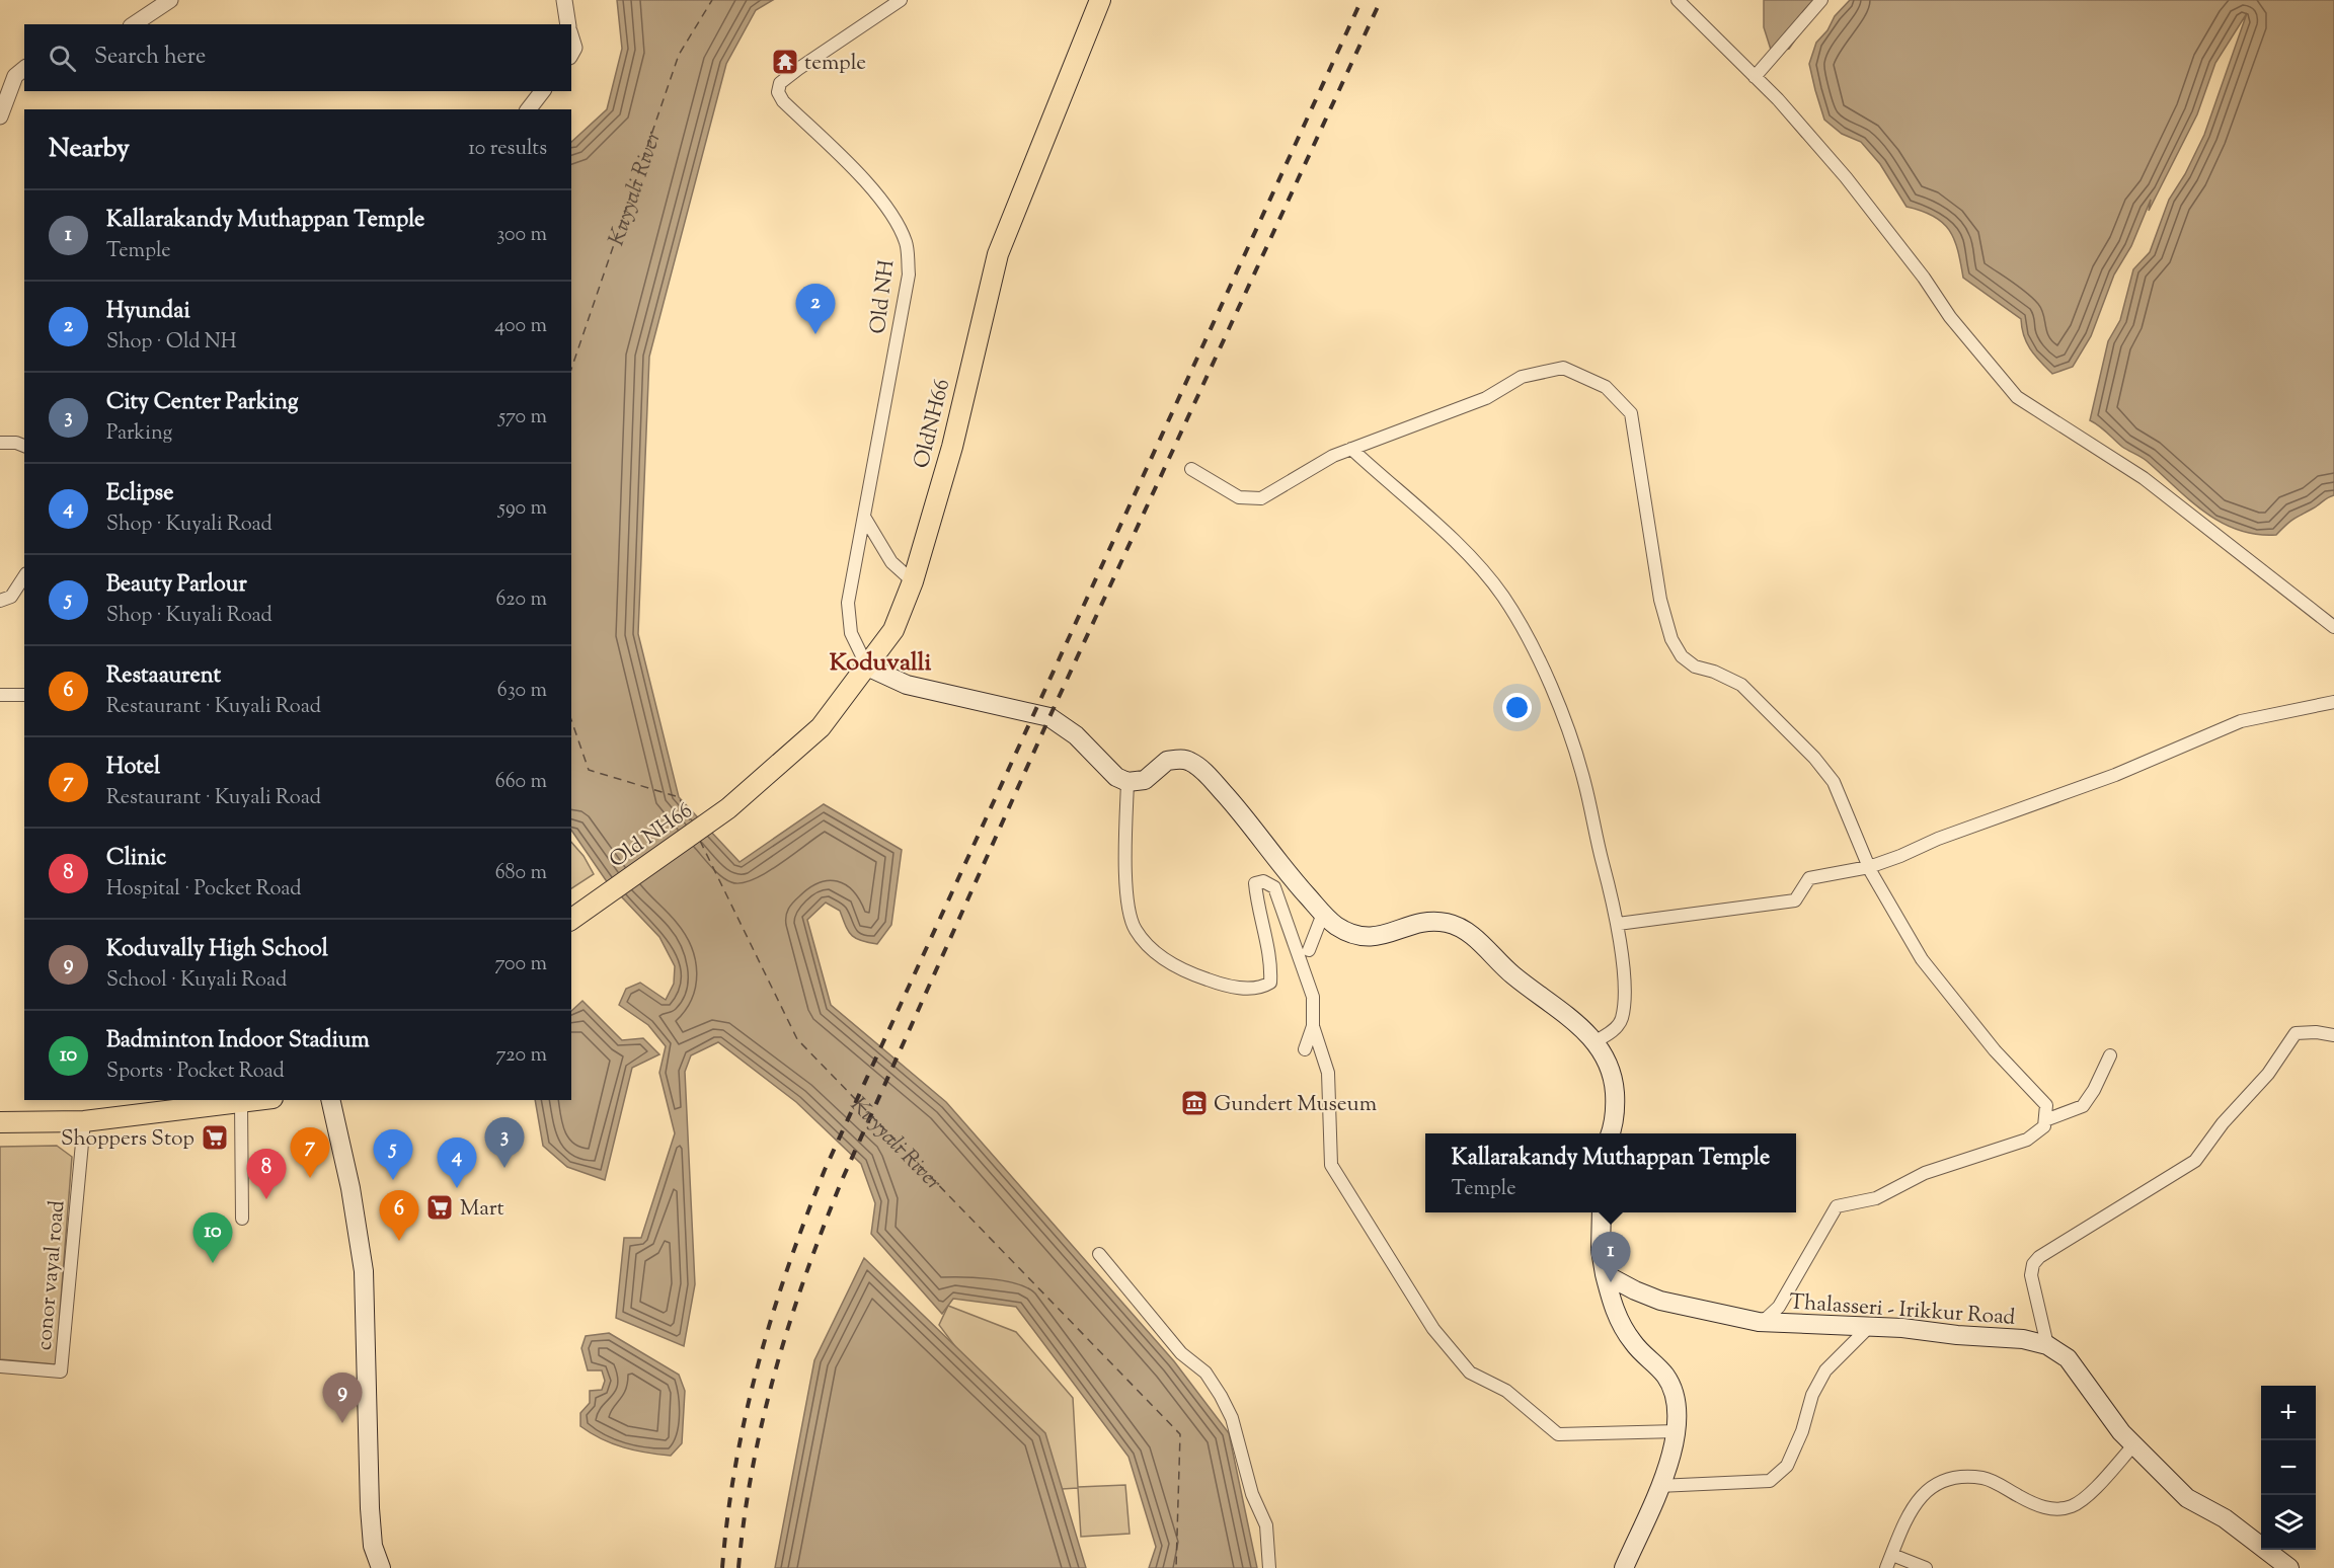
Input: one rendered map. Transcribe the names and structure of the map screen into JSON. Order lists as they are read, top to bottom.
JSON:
{
  "streets": {
    "main road": ["OldNH66", "Old NH66", "Thalasseri - Irikkur Road"],
    "street": ["Old NH", "conor vayal road"]
  },
  "crossings": [
    ["Old NH", "OldNH66"],
    ["OldNH66", "Old NH66"]
  ],
  "districts": ["Koduvalli"],
  "water": ["Kuyyali River"],
  "places": {
    "temple": ["temple"],
    "museum": ["Gundert Museum"],
    "supermarket": ["Shoppers Stop", "Mart"]
  },
  "page": {
    "search": "Search here",
    "heading": ["Nearby", "10 results"],
    "list": [
      {
        "mark": "1",
        "name": "Kallarakandy Muthappan Temple",
        "note": "Temple",
        "value": "300 m"
      },
      {
        "mark": "2",
        "name": "Hyundai",
        "note": "Shop · Old NH",
        "value": "400 m"
      },
      {
        "mark": "3",
        "name": "City Center Parking",
        "note": "Parking",
        "value": "570 m"
      },
      {
        "mark": "4",
        "name": "Eclipse",
        "note": "Shop · Kuyali Road",
        "value": "590 m"
      },
      {
        "mark": "5",
        "name": "Beauty Parlour",
        "note": "Shop · Kuyali Road",
        "value": "620 m"
      },
      {
        "mark": "6",
        "name": "Restaaurent",
        "note": "Restaurant · Kuyali Road",
        "value": "630 m"
      },
      {
        "mark": "7",
        "name": "Hotel",
        "note": "Restaurant · Kuyali Road",
        "value": "660 m"
      },
      {
        "mark": "8",
        "name": "Clinic",
        "note": "Hospital · Pocket Road",
        "value": "680 m"
      },
      {
        "mark": "9",
        "name": "Koduvally High School",
        "note": "School · Kuyali Road",
        "value": "700 m"
      },
      {
        "mark": "10",
        "name": "Badminton Indoor Stadium",
        "note": "Sports · Pocket Road",
        "value": "720 m"
      }
    ],
    "pins": [
      "2",
      "3",
      "7",
      "5",
      "4",
      "8",
      "6",
      "10",
      "1",
      "9"
    ],
    "popup": ["Kallarakandy Muthappan Temple", "Temple"],
    "map_buttons": ["+", "−"]
  }
}
